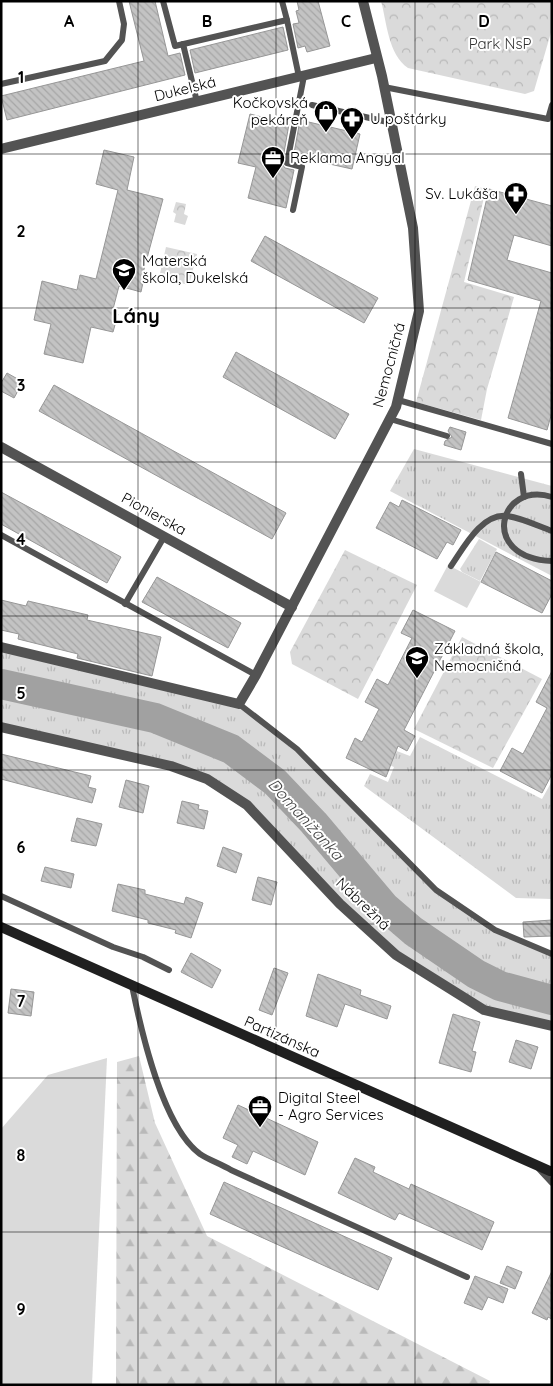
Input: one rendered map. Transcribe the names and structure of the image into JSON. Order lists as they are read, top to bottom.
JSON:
{
  "streets": {
    "main road": ["Partizánska"],
    "street": [
      "Dukelská",
      "Nemocničná",
      "Pionierska",
      "Nábrežná"
    ]
  },
  "crossings": [
    ["Dukelská", "Nemocničná"],
    ["Nemocničná", "Pionierska"]
  ],
  "districts": ["Lány"],
  "water": ["Domanižanka"],
  "parks": ["Park NsP"],
  "places": {
    "shop": ["Kočkovská pekáreň"],
    "pharmacy": ["U poštárky", "Sv. Lukáša"],
    "office": ["Reklama Angyal", "Digital Steel - Agro Services"],
    "school or university": ["Materská škola, Dukelská", "Základná škola, Nemocničná"]
  },
  "grid": {
    "columns": [
      "A",
      "B",
      "C",
      "D"
    ],
    "rows": [
      "1",
      "2",
      "3",
      "4",
      "5",
      "6",
      "7",
      "8",
      "9"
    ]
  }
}
